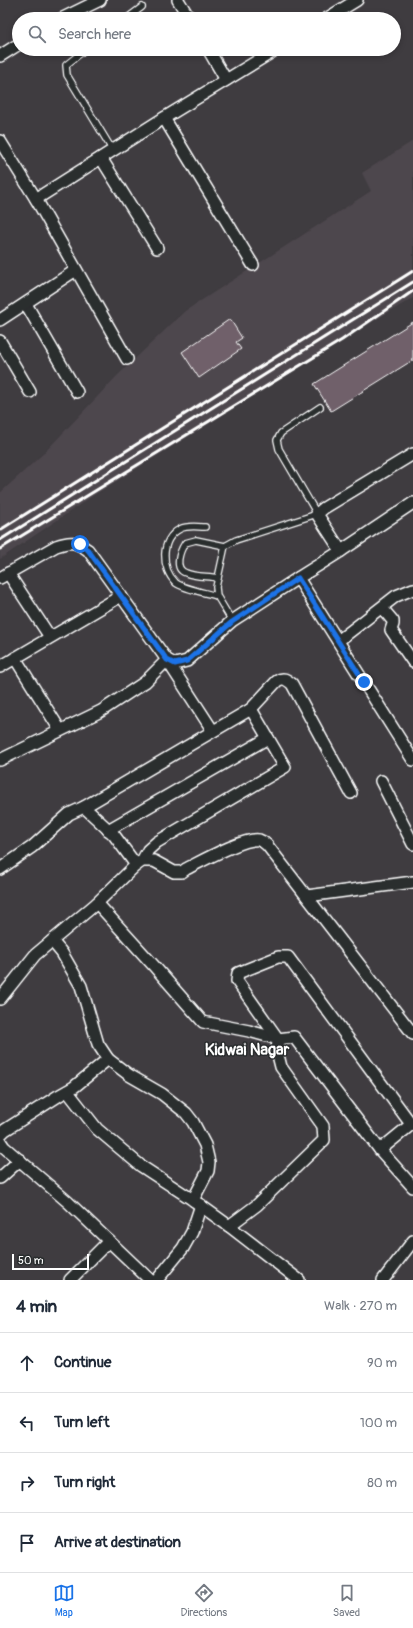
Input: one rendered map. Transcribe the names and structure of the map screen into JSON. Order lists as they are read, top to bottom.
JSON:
{
  "districts": ["Kidwai Nagar"],
  "scale_bar": "50 m",
  "page": {
    "search": "Search here",
    "scale": "50 m",
    "heading": ["4 min", "Walk · 270 m"],
    "list": [
      ["Continue", "90 m"],
      ["Turn left", "100 m"],
      ["Turn right", "80 m"],
      "Arrive at destination"
    ],
    "nav": ["Map", "Directions", "Saved"]
  }
}
